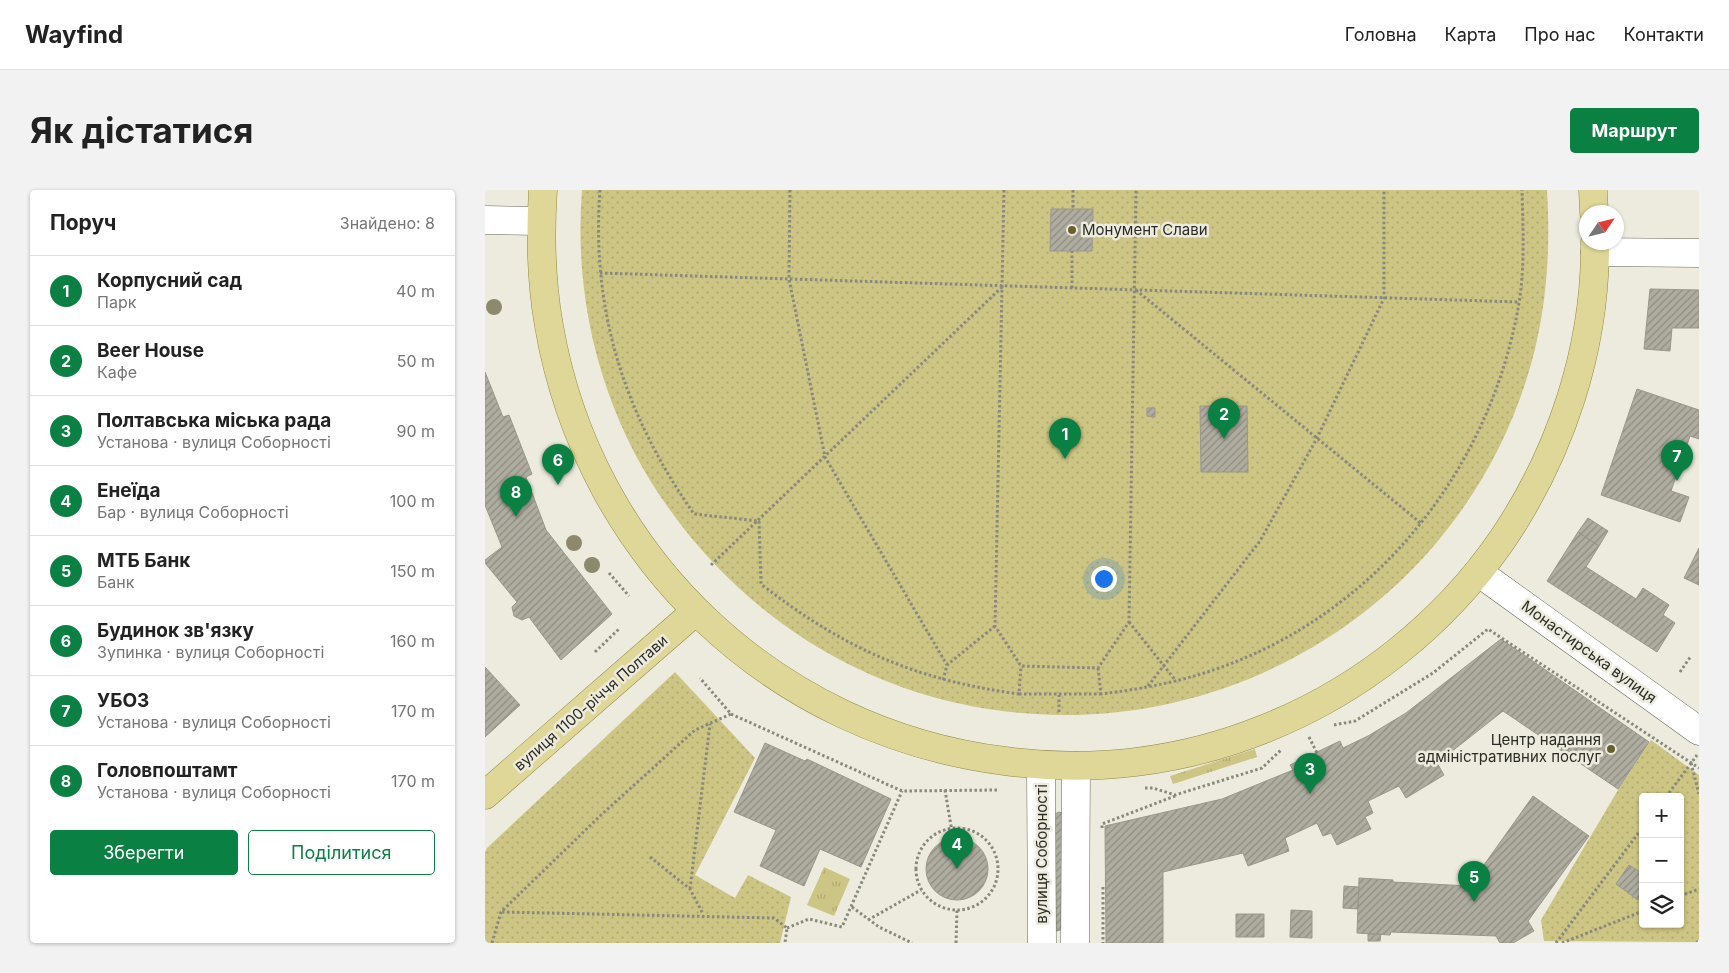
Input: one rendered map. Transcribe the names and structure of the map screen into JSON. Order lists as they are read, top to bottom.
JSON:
{
  "streets": {
    "main road": ["вулиця 1100-річчя Полтави", "вулиця Соборності"],
    "street": ["Монастирська вулиця"]
  },
  "crossings": [
    ["Монастирська вулиця", "вулиця Соборності"],
    ["вулиця 1100-річчя Полтави", "вулиця Соборності"]
  ],
  "places": ["Монумент Слави", "Центр надання адміністративних послуг"],
  "north": "top right",
  "page": {
    "header": "Wayfind",
    "nav": [
      "Головна",
      "Карта",
      "Про нас",
      "Контакти"
    ],
    "buttons": [
      "Маршрут",
      ["Зберегти", "Поділитися"]
    ],
    "title": "Як дістатися",
    "heading": ["Поруч", "Знайдено: 8"],
    "list": [
      {
        "mark": "1",
        "name": "Корпусний сад",
        "note": "Парк",
        "value": "40 m"
      },
      {
        "mark": "2",
        "name": "Beer House",
        "note": "Кафе",
        "value": "50 m"
      },
      {
        "mark": "3",
        "name": "Полтавська міська рада",
        "note": "Установа · вулиця Соборності",
        "value": "90 m"
      },
      {
        "mark": "4",
        "name": "Енеїда",
        "note": "Бар · вулиця Соборності",
        "value": "100 m"
      },
      {
        "mark": "5",
        "name": "МТБ Банк",
        "note": "Банк",
        "value": "150 m"
      },
      {
        "mark": "6",
        "name": "Будинок зв'язку",
        "note": "Зупинка · вулиця Соборності",
        "value": "160 m"
      },
      {
        "mark": "7",
        "name": "УБОЗ",
        "note": "Установа · вулиця Соборності",
        "value": "170 m"
      },
      {
        "mark": "8",
        "name": "Головпоштамт",
        "note": "Установа · вулиця Соборності",
        "value": "170 m"
      }
    ],
    "pins": [
      "2",
      "1",
      "7",
      "6",
      "8",
      "3",
      "4",
      "5"
    ],
    "map_buttons": ["+", "−"]
  }
}
